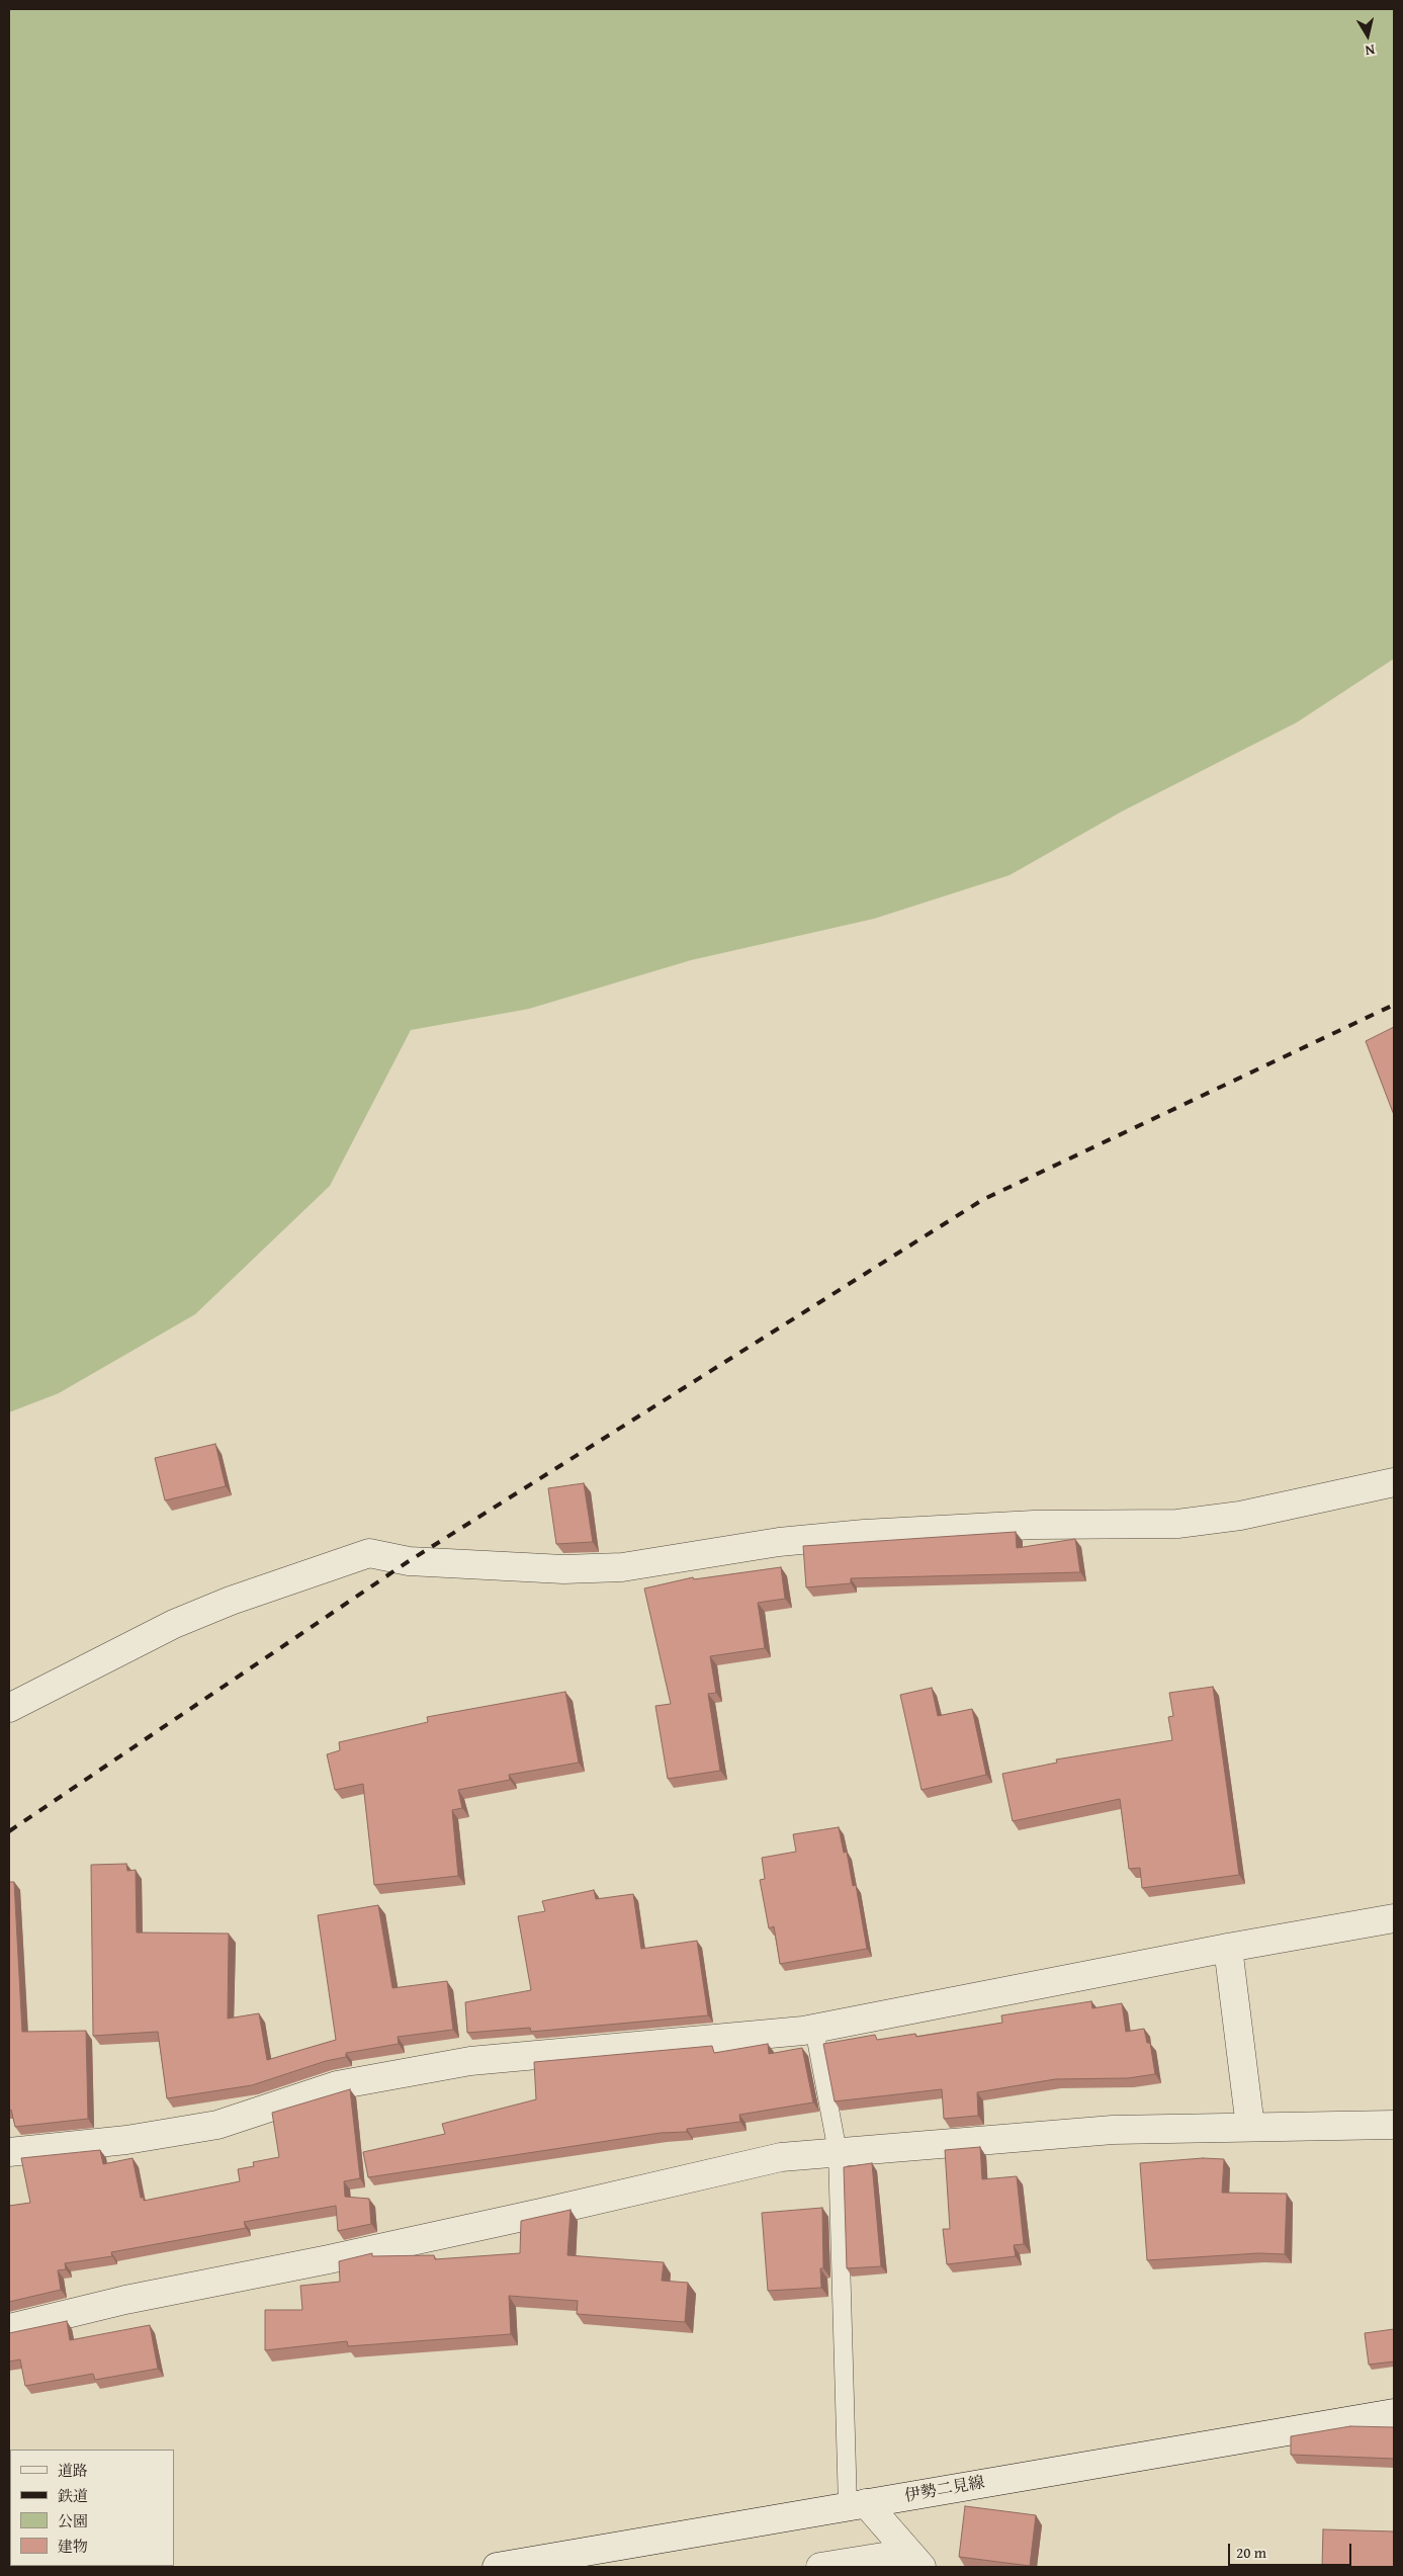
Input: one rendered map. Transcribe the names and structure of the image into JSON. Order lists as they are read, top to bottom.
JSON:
{
  "streets": {
    "street": ["伊勢二見線"]
  },
  "legend": [
    "道路",
    "鉄道",
    "公園",
    "建物"
  ],
  "scale_bar": "20 m",
  "north": "bottom"
}
